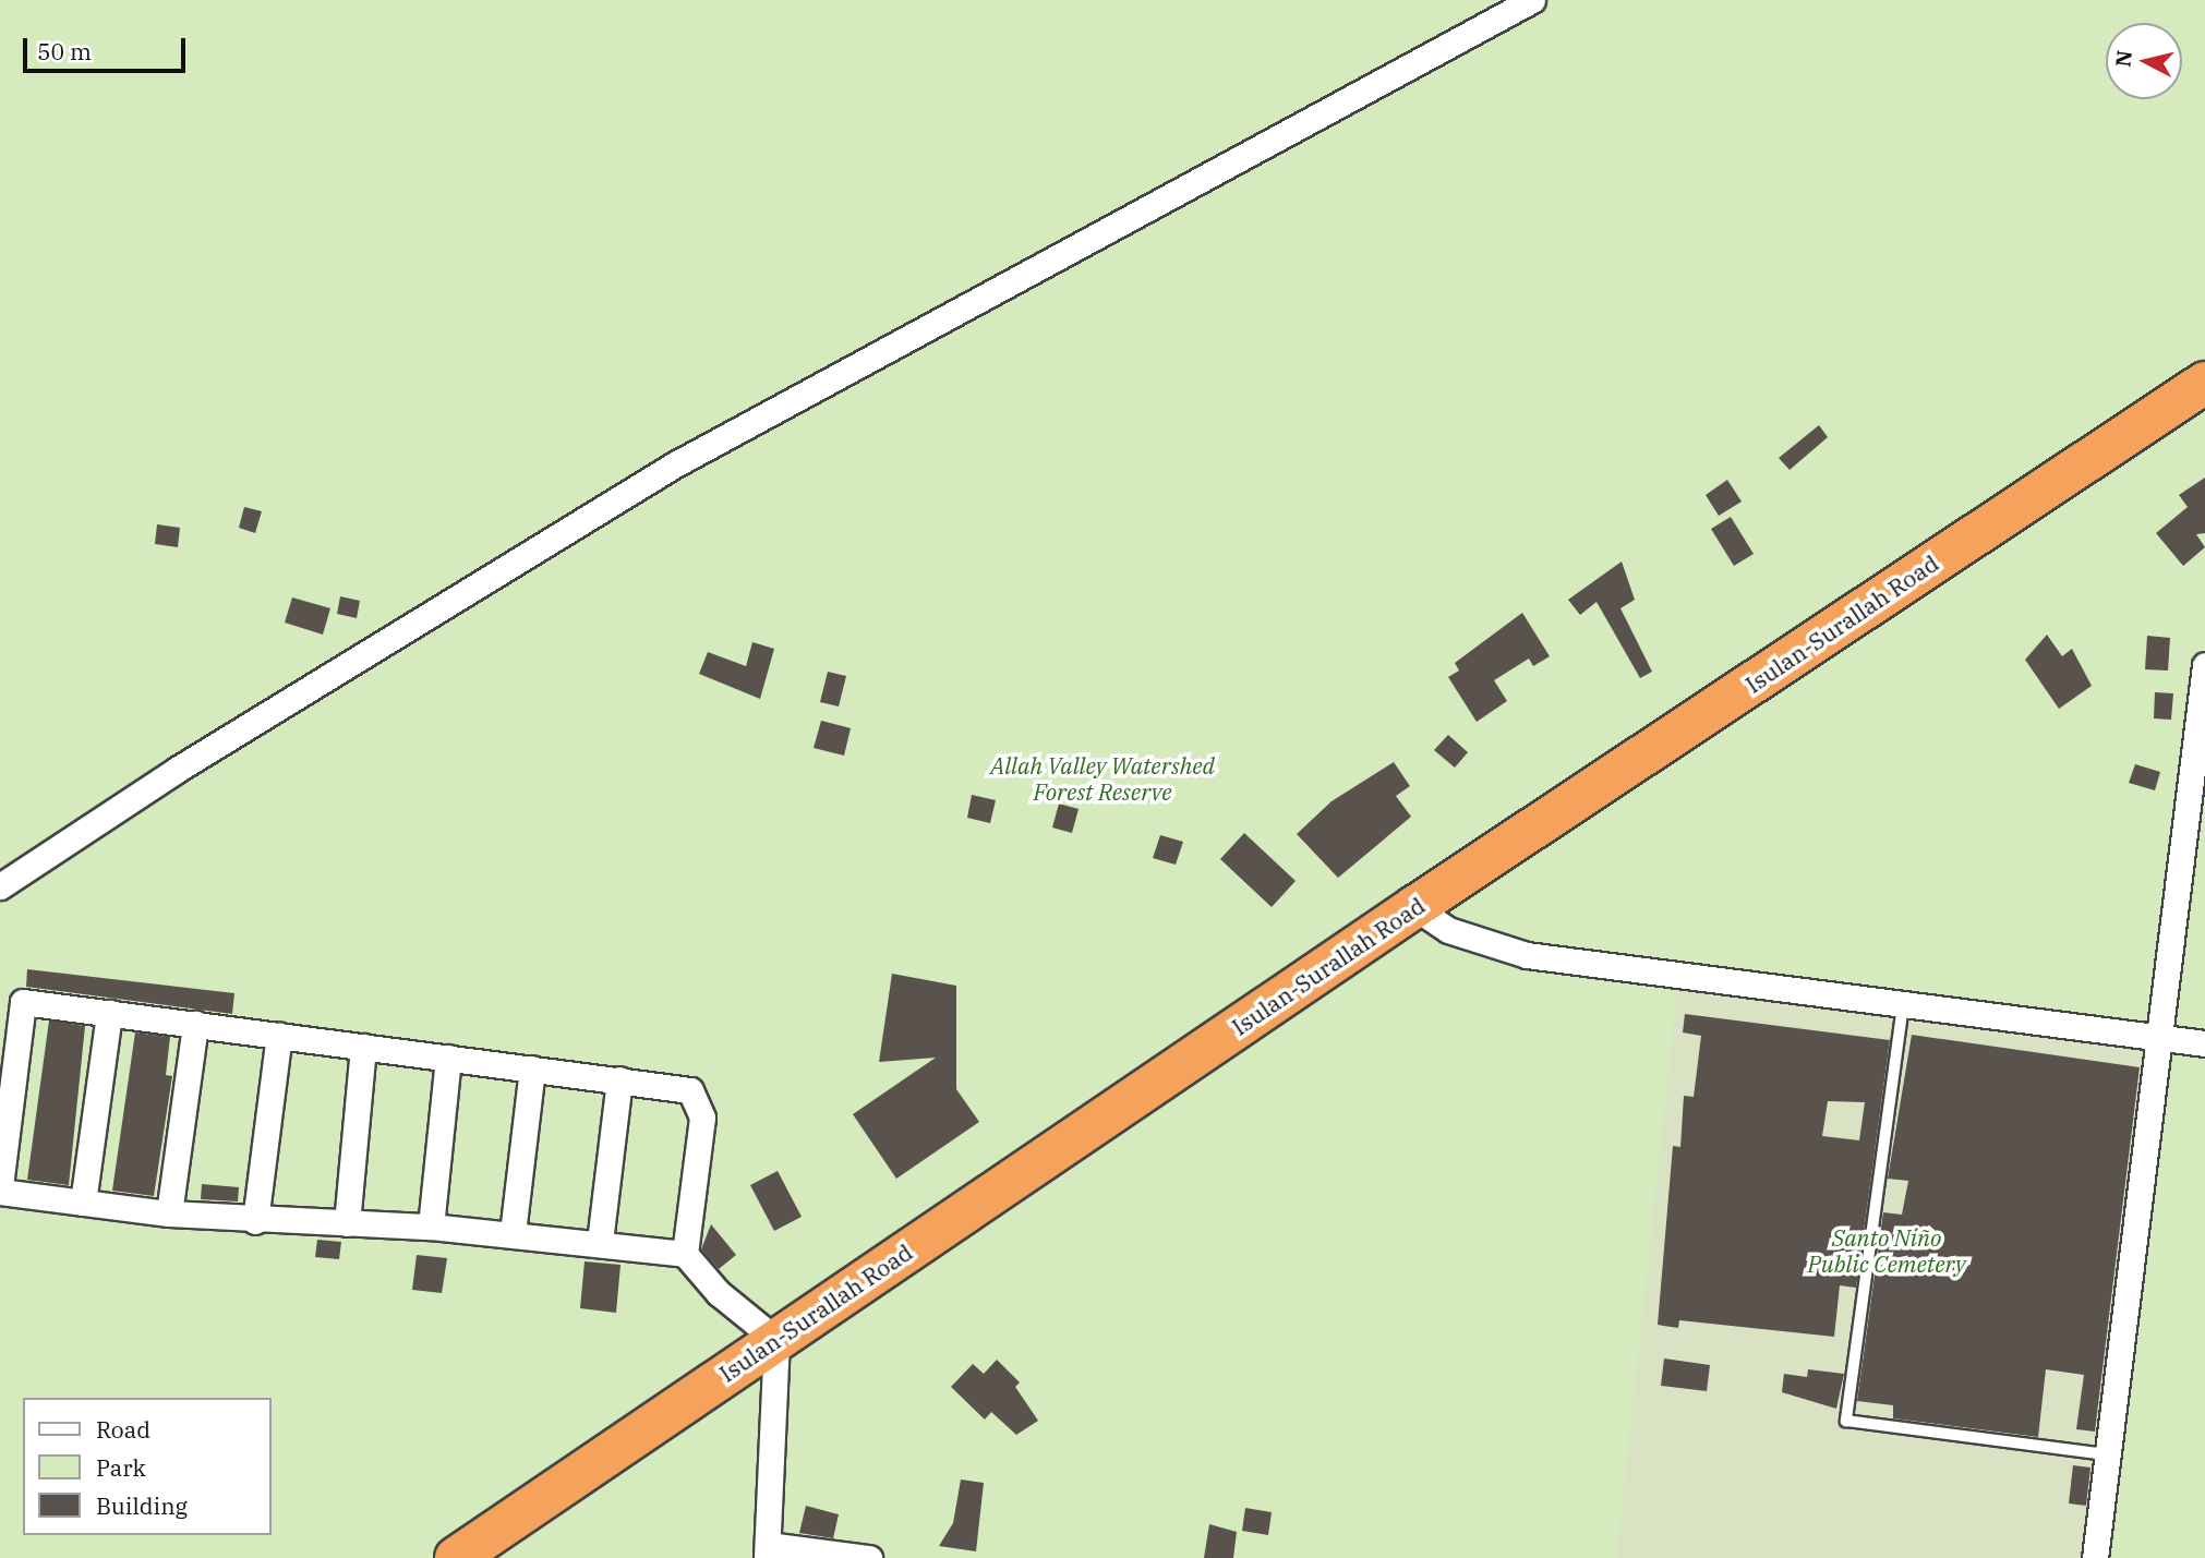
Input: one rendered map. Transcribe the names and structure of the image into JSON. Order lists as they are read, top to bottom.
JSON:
{
  "streets": {
    "highway": ["Isulan-Surallah Road"]
  },
  "parks": ["Allah Valley Watershed Forest Reserve", "Santo Niño Public Cemetery"],
  "legend": ["Road", "Park", "Building"],
  "scale_bar": "50 m",
  "north": "left"
}
